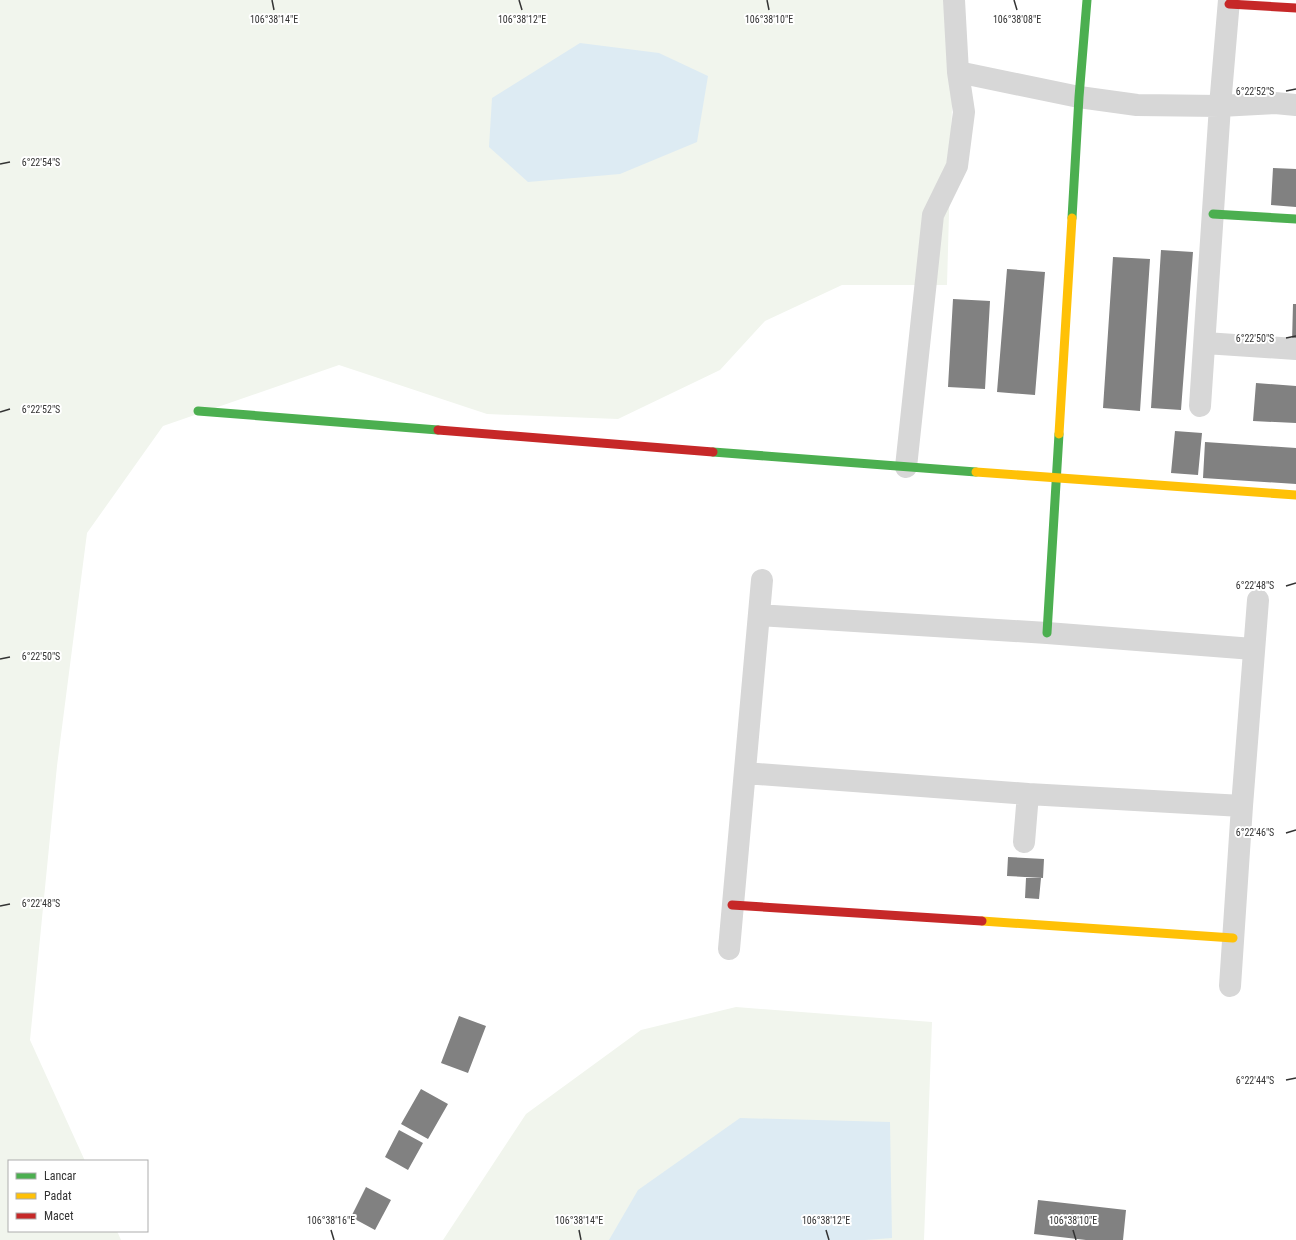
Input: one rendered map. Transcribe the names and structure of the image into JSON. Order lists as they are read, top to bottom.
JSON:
{
  "legend": ["Lancar", "Padat", "Macet"],
  "coordinates": [
    "106°38'14\"E",
    "106°38'12\"E",
    "106°38'10\"E",
    "106°38'08\"E",
    "6°22'52\"S",
    "6°22'54\"S",
    "6°22'50\"S",
    "6°22'48\"S",
    "6°22'46\"S",
    "6°22'44\"S",
    "106°38'16\"E"
  ]
}
